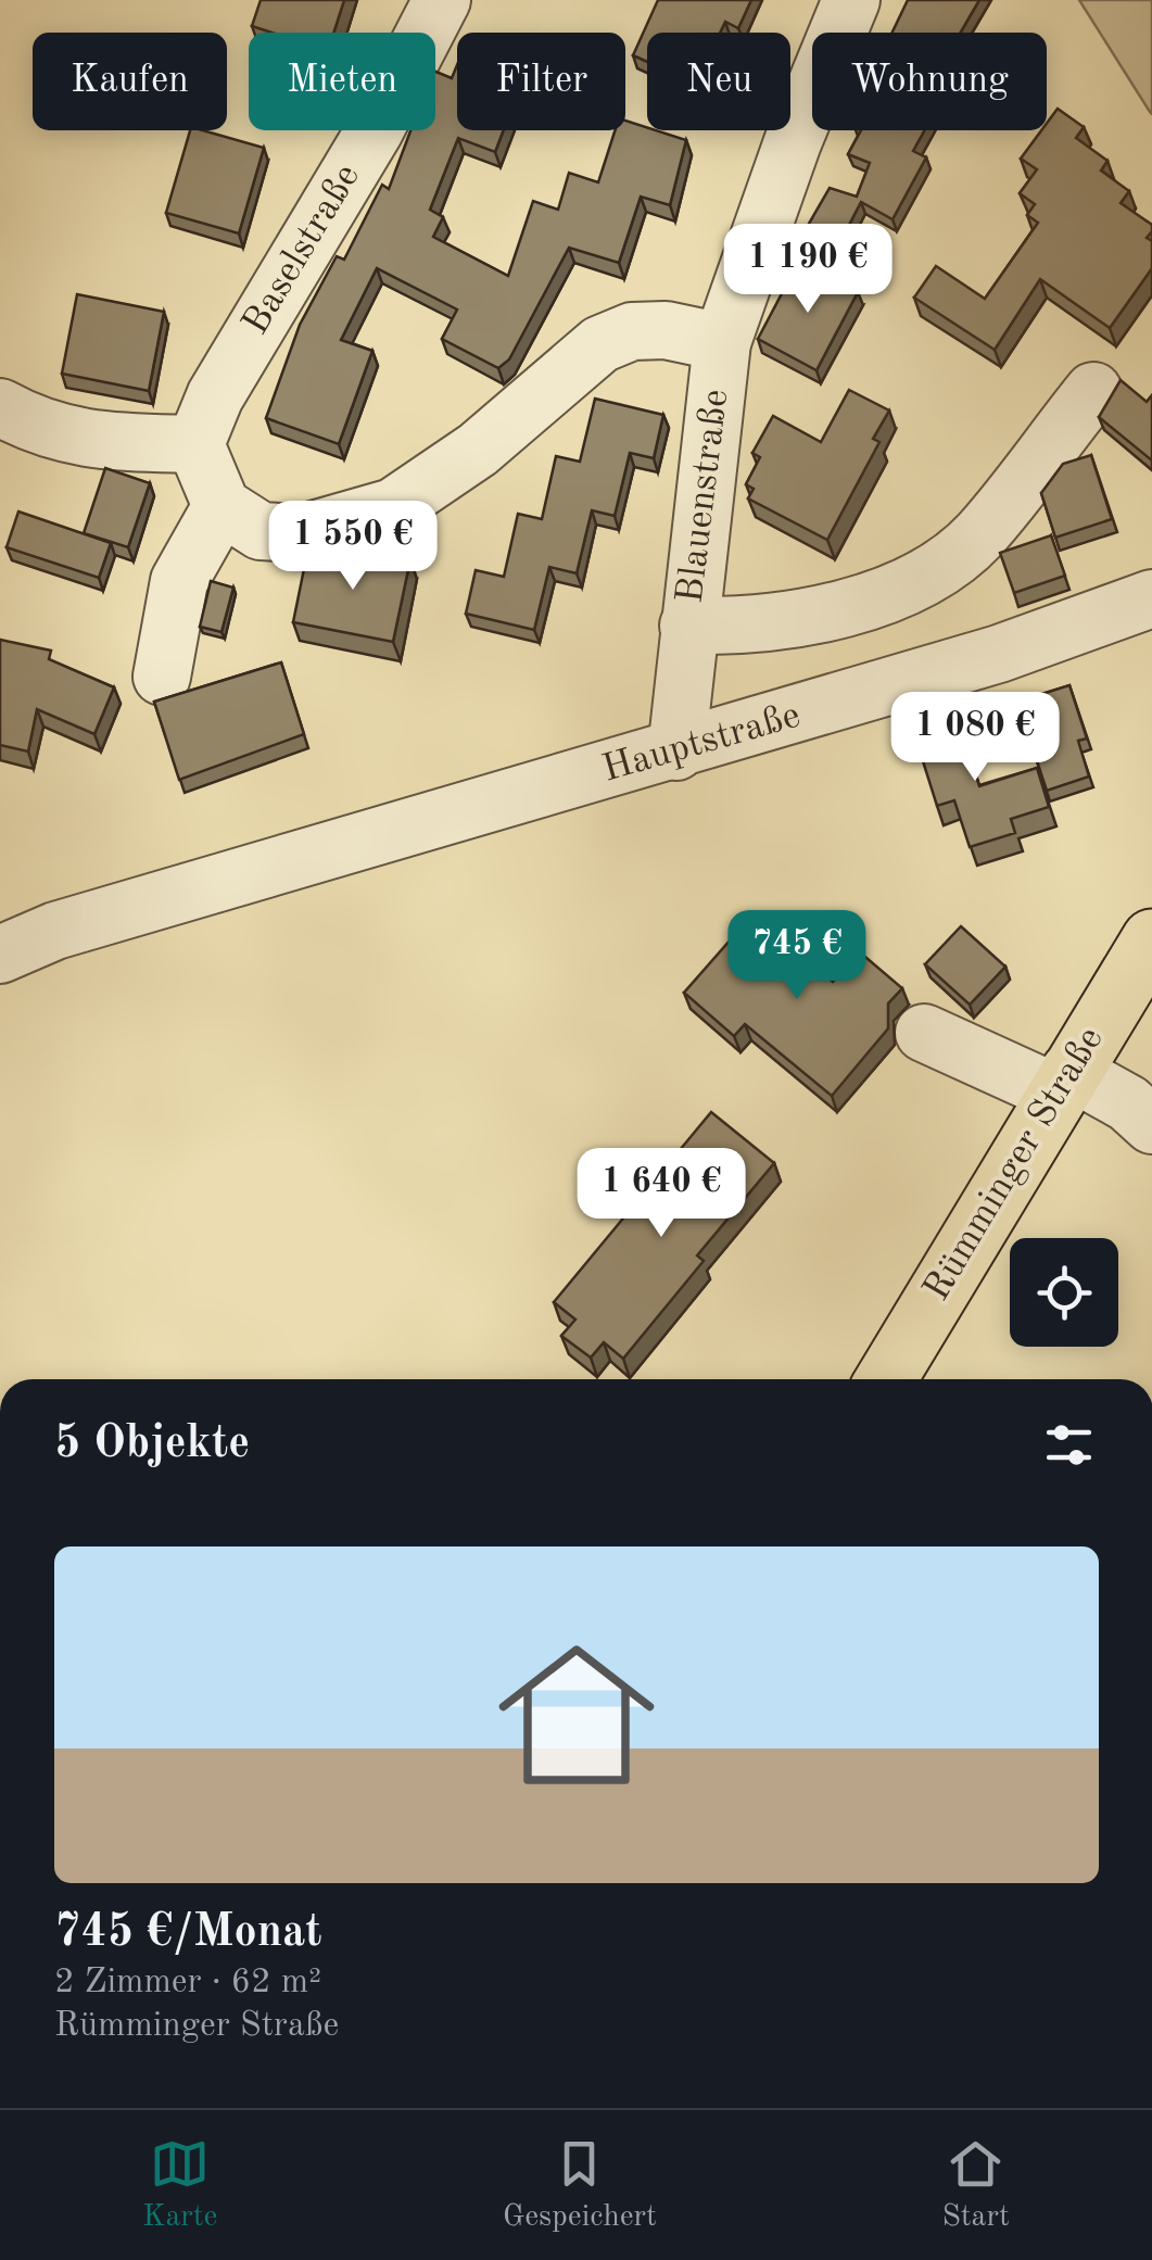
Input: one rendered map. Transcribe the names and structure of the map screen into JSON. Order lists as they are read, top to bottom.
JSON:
{
  "streets": {
    "main road": ["Rümminger Straße"],
    "street": ["Baselstraße", "Blauenstraße", "Hauptstraße"]
  },
  "crossings": [
    ["Blauenstraße", "Hauptstraße"]
  ],
  "page": {
    "chip": [
      "Kaufen",
      "Mieten",
      "Filter",
      "Neu",
      "Wohnung"
    ],
    "price": [
      "1 190 €",
      "1 550 €",
      "1 080 €",
      "745 €",
      "1 640 €"
    ],
    "heading": "5 Objekte",
    "list": [
      {
        "name": "745 €/Monat",
        "note": "2 Zimmer · 62 m² · Rümminger Straße"
      }
    ],
    "tabs": ["Karte", "Gespeichert", "Start"]
  }
}
